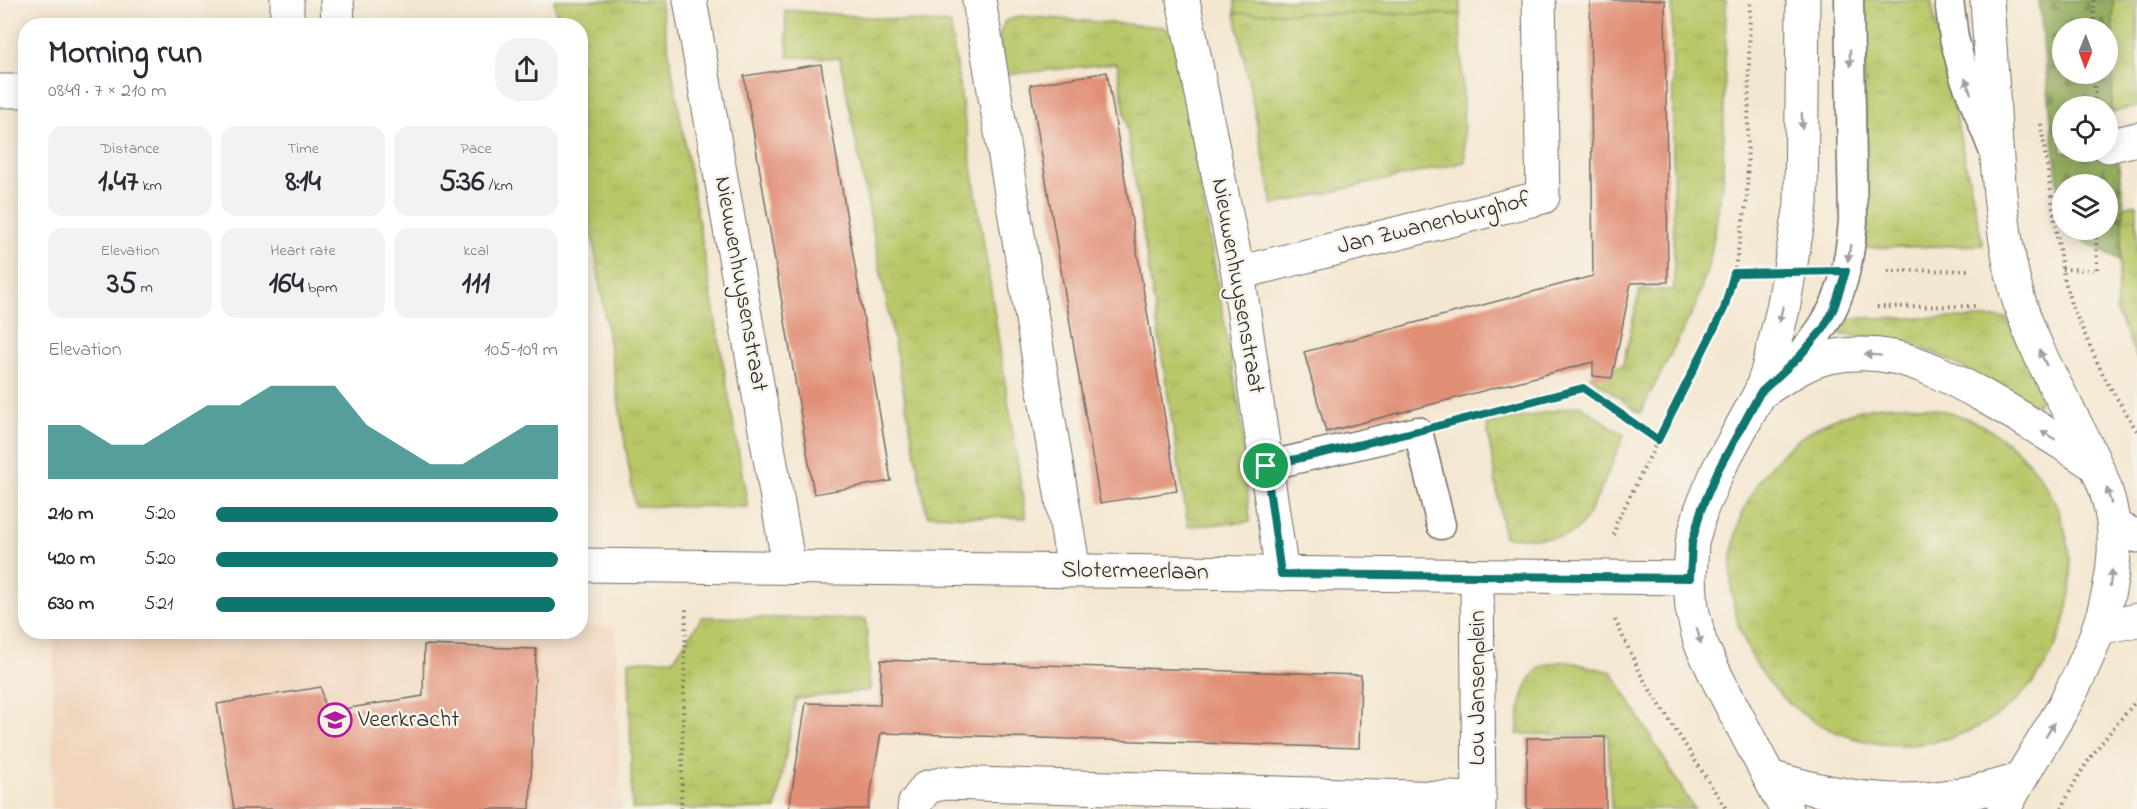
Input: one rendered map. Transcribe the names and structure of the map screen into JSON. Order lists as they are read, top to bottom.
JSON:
{
  "streets": {
    "street": [
      "Jan Zwanenburghof",
      "Nieuwenhuysenstraat",
      "Slotermeerlaan",
      "Lou Jansenplein"
    ]
  },
  "crossings": [
    ["Jan Zwanenburghof", "Nieuwenhuysenstraat"],
    ["Nieuwenhuysenstraat", "Slotermeerlaan"],
    ["Slotermeerlaan", "Lou Jansenplein"]
  ],
  "places": {
    "school or university": ["Veerkracht"]
  },
  "north": "bottom",
  "page": {
    "heading": ["Morning run", "08:49 · 7 × 210 m"],
    "stats": [
      ["Distance", "1.47 km"],
      ["Time", "8:14"],
      ["Pace", "5:36 /km"],
      ["Elevation", "35 m"],
      ["Heart rate", "164 bpm"],
      ["kcal", "111"]
    ],
    "chart": ["Elevation", "105–109 m"],
    "list": [
      {
        "name": "210 m",
        "note": "5:20"
      },
      {
        "name": "420 m",
        "note": "5:20"
      },
      {
        "name": "630 m",
        "note": "5:21"
      }
    ]
  }
}
